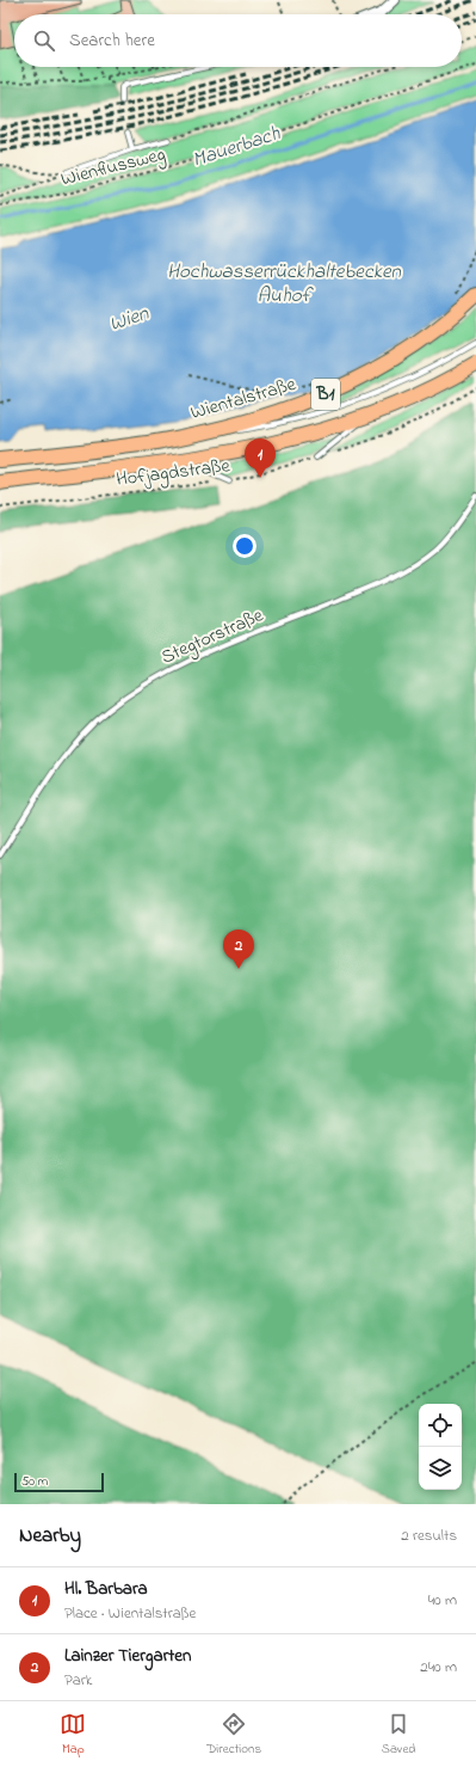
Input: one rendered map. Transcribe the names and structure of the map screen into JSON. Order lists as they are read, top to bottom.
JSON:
{
  "streets": {
    "main road": ["B1", "Wientalstraße"],
    "lane": ["Stegtorstraße"],
    "path": ["Wienflussweg", "Hofjagdstraße"]
  },
  "water": ["Mauerbach", "Hochwasserrückhaltebecken Auhof", "Wien"],
  "scale_bar": "50 m",
  "page": {
    "search": "Search here",
    "pins": ["1", "2"],
    "scale": "50 m",
    "heading": ["Nearby", "2 results"],
    "list": [
      {
        "mark": "1",
        "name": "Hl. Barbara",
        "note": "Place · Wientalstraße",
        "value": "40 m"
      },
      {
        "mark": "2",
        "name": "Lainzer Tiergarten",
        "note": "Park",
        "value": "240 m"
      }
    ],
    "nav": ["Map", "Directions", "Saved"]
  }
}
